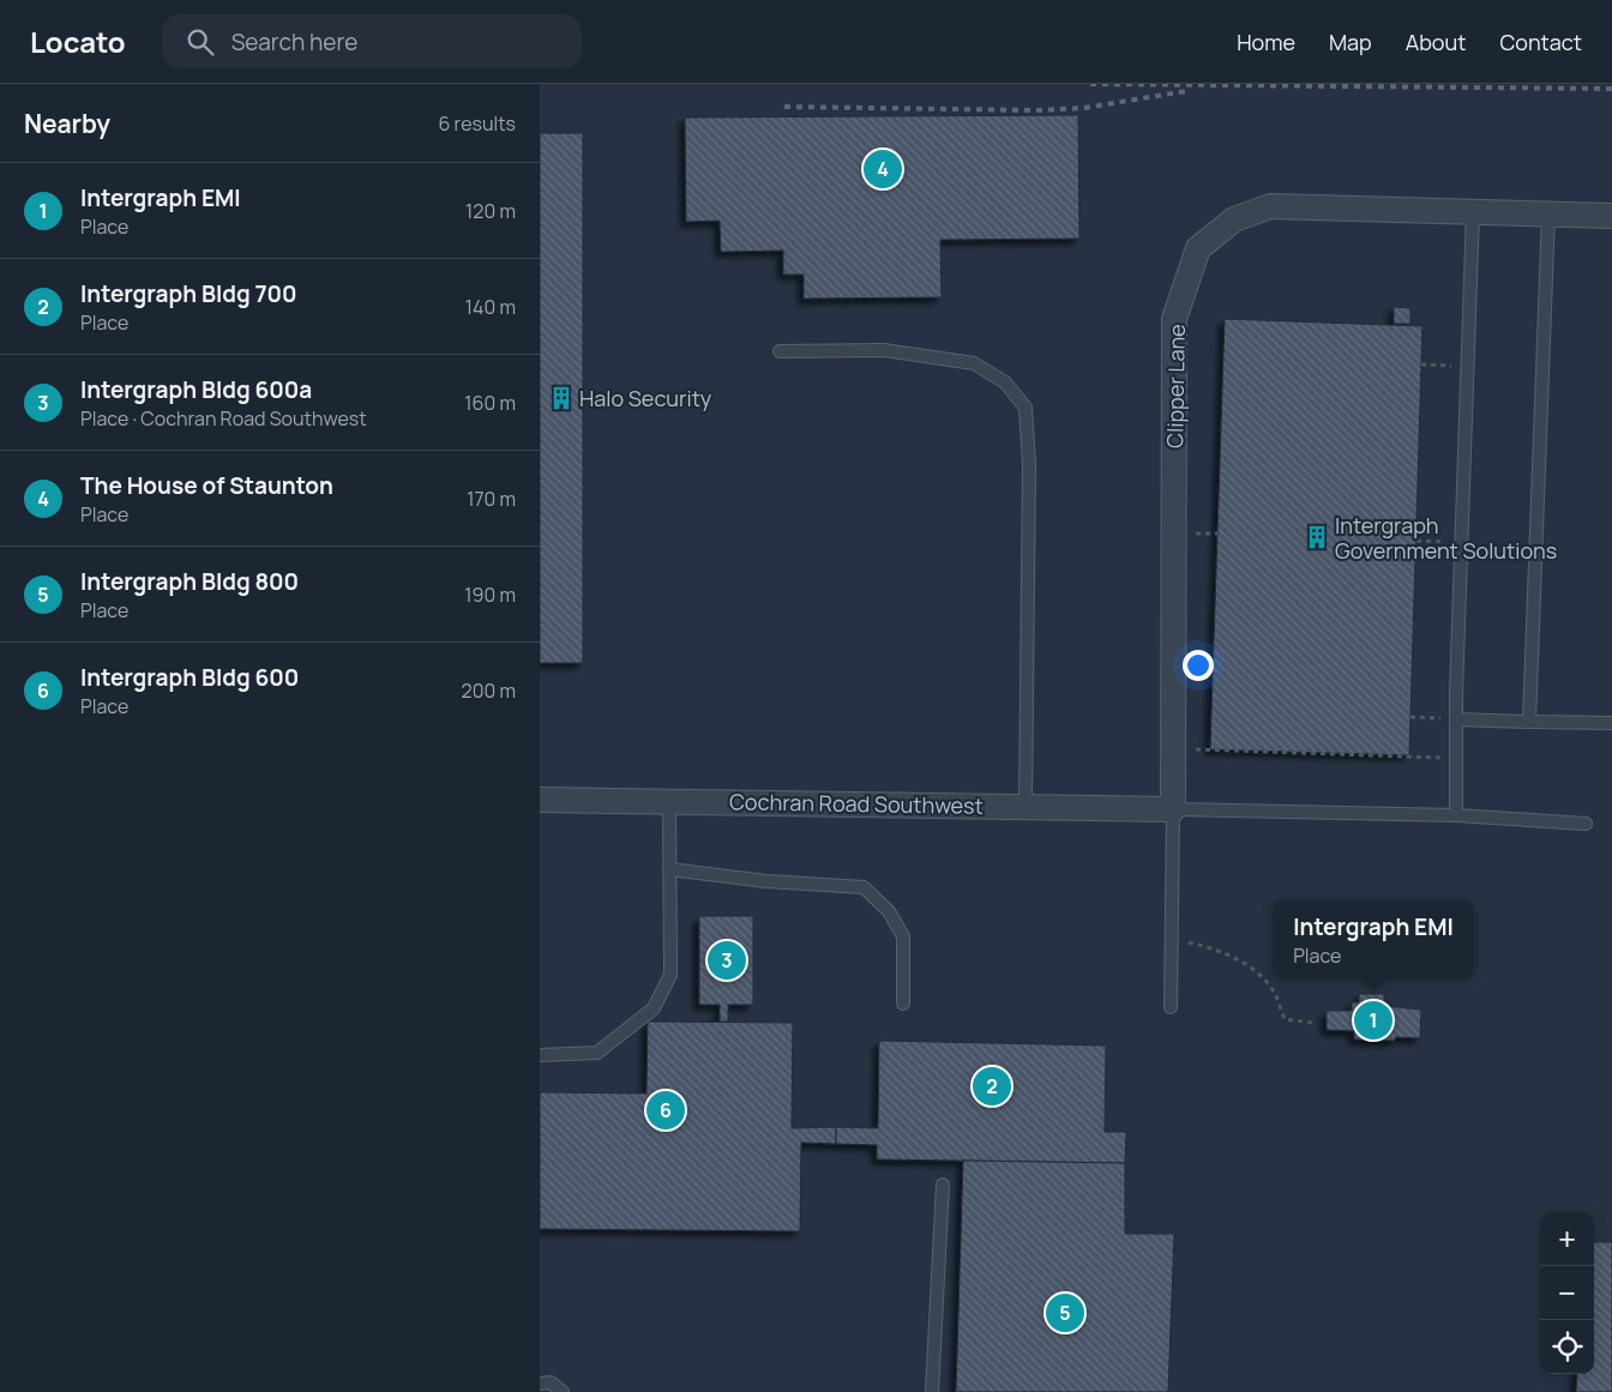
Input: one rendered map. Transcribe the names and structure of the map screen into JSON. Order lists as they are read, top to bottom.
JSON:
{
  "streets": {
    "street": ["Clipper Lane", "Cochran Road Southwest"]
  },
  "crossings": [
    ["Clipper Lane", "Cochran Road Southwest"]
  ],
  "places": {
    "building": ["Halo Security", "Intergraph Government Solutions"]
  },
  "page": {
    "header": "Locato",
    "search": "Search here",
    "nav": [
      "Home",
      "Map",
      "About",
      "Contact"
    ],
    "heading": ["Nearby", "6 results"],
    "pins": [
      "4",
      "3",
      "1",
      "2",
      "6",
      "5"
    ],
    "list": [
      {
        "mark": "1",
        "name": "Intergraph EMI",
        "note": "Place",
        "value": "120 m"
      },
      {
        "mark": "2",
        "name": "Intergraph Bldg 700",
        "note": "Place",
        "value": "140 m"
      },
      {
        "mark": "3",
        "name": "Intergraph Bldg 600a",
        "note": "Place · Cochran Road Southwest",
        "value": "160 m"
      },
      {
        "mark": "4",
        "name": "The House of Staunton",
        "note": "Place",
        "value": "170 m"
      },
      {
        "mark": "5",
        "name": "Intergraph Bldg 800",
        "note": "Place",
        "value": "190 m"
      },
      {
        "mark": "6",
        "name": "Intergraph Bldg 600",
        "note": "Place",
        "value": "200 m"
      }
    ],
    "popup": ["Intergraph EMI", "Place"],
    "map_buttons": ["+", "−"]
  }
}
